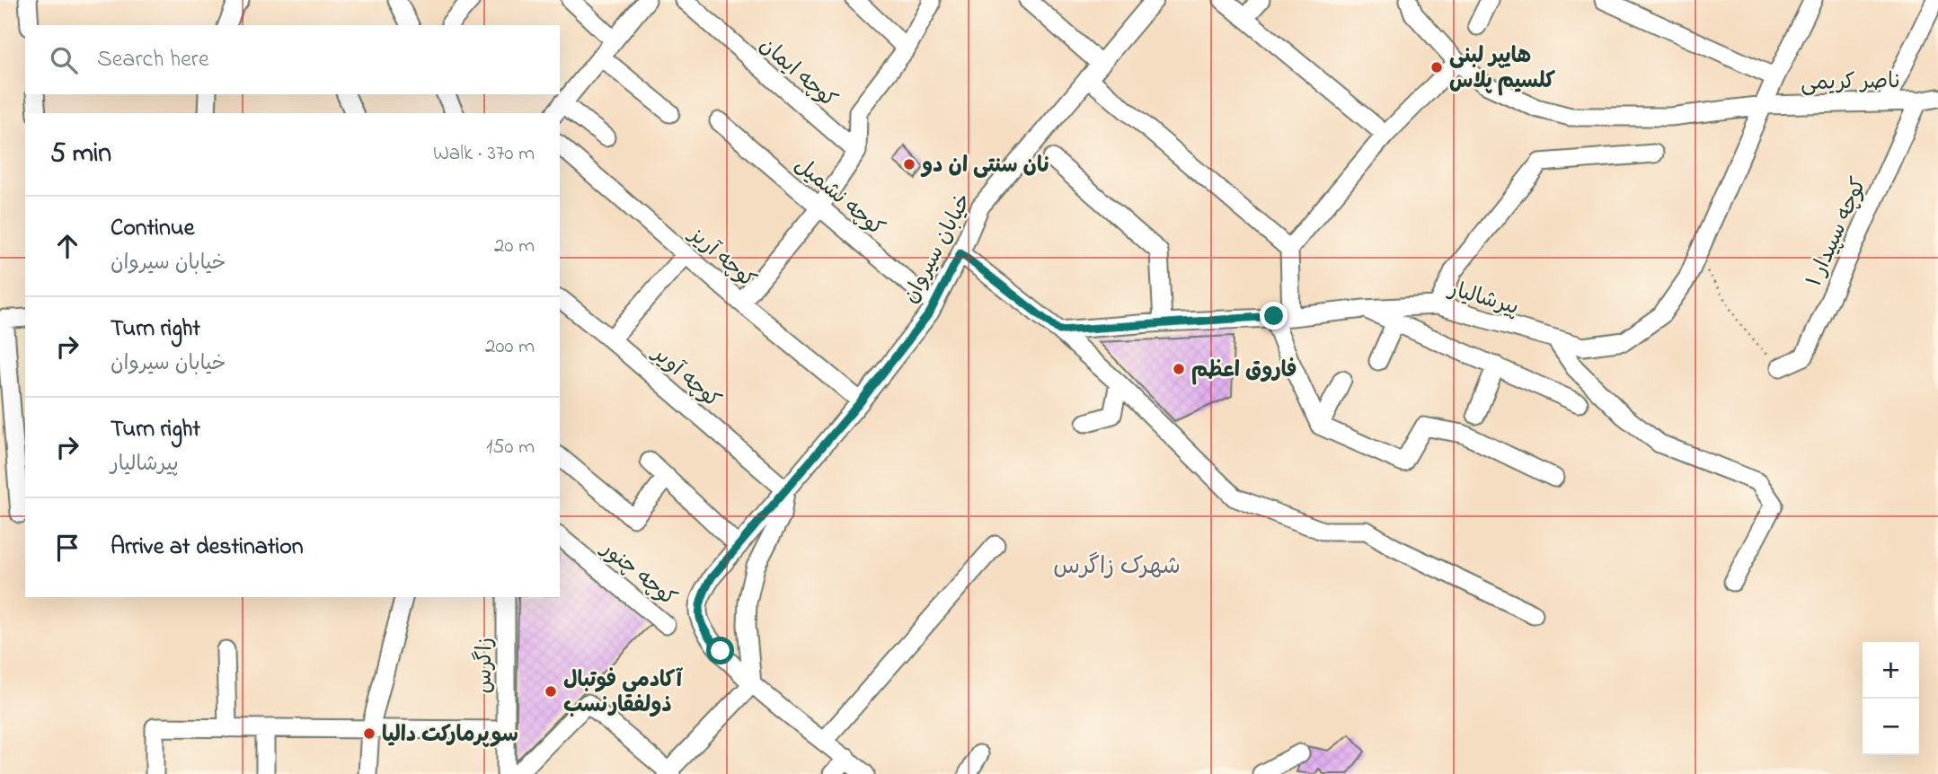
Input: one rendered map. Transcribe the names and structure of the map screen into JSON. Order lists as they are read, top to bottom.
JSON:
{
  "streets": {
    "street": [
      "کوچه ایمان",
      "ناصر کریمی",
      "کوچه نشمیل",
      "کوچه سپیدار ۱",
      "خیابان سیروان",
      "کوچه آریز",
      "پیرشالیار",
      "کوچه آویر",
      "کوچه چنور",
      "زاگرس"
    ]
  },
  "crossings": [
    ["ناصر کریمی", "کوچه سپیدار ۱"],
    ["ناصر کریمی", "پیرشالیار"],
    ["کوچه نشمیل", "خیابان سیروان"],
    ["خیابان سیروان", "کوچه آریز"],
    ["خیابان سیروان", "کوچه آویر"]
  ],
  "districts": ["شهرک زاگرس"],
  "places": [
    "هایپر لبنی کلسیم پلاس",
    "نان سنتی ان دو",
    "فاروق اعظم",
    "آکادمی فوتبال ذولفقارنسب",
    "سوپرمارکت دالیا"
  ],
  "page": {
    "search": "Search here",
    "heading": ["5 min", "Walk · 370 m"],
    "list": [
      ["Continue", "خیابان سیروان", "20 m"],
      ["Turn right", "خیابان سیروان", "200 m"],
      ["Turn right", "پیرشالیار", "150 m"],
      "Arrive at destination"
    ],
    "map_buttons": ["+", "−"]
  }
}
